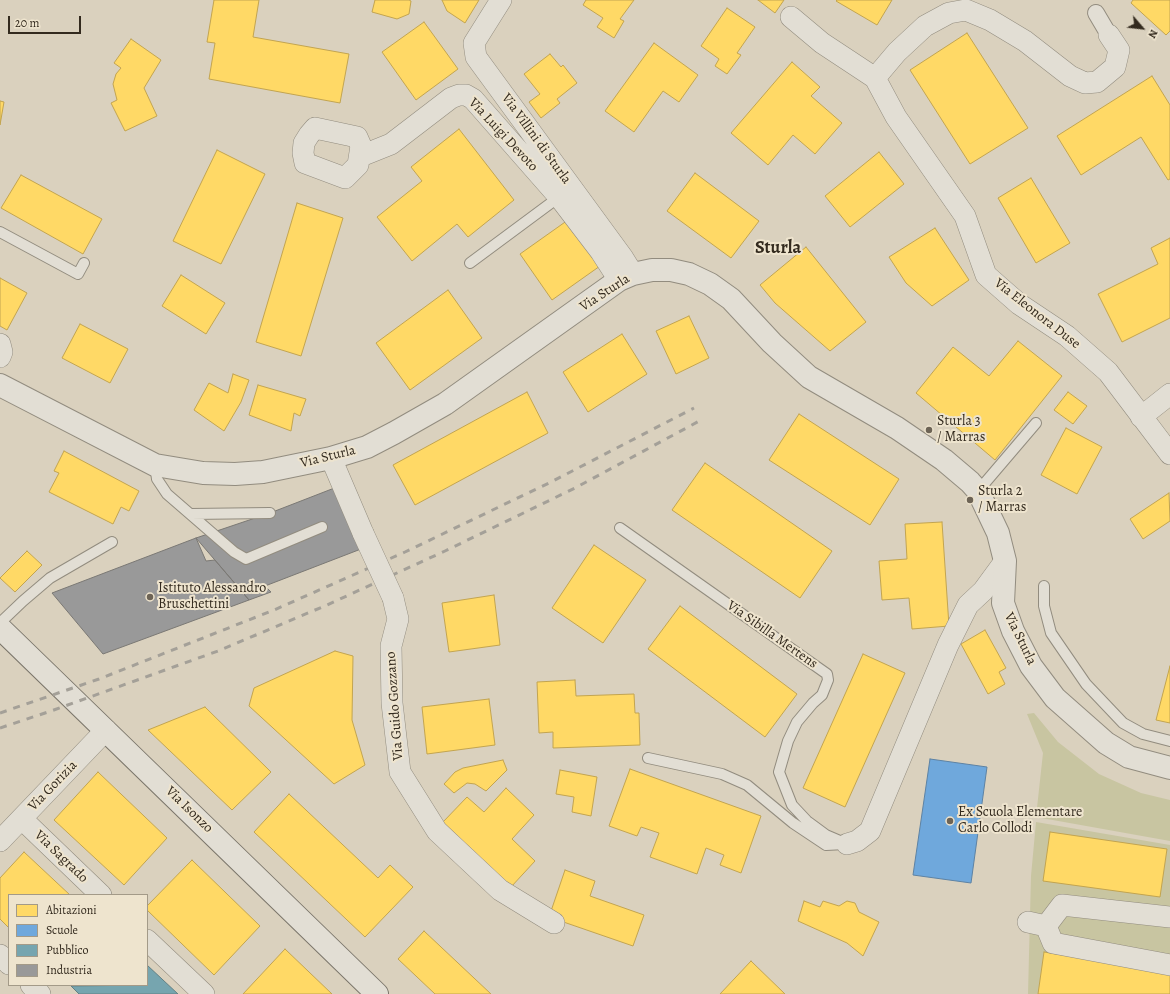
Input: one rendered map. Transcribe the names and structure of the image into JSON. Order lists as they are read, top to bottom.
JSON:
{
  "streets": {
    "street": [
      "Via Luigi Devoto",
      "Via Villini di Sturla",
      "Via Sturla",
      "Via Eleonora Duse",
      "Via Guido Gozzano",
      "Via Gorizia",
      "Via Isonzo",
      "Via Sagrado"
    ],
    "lane": ["Via Sibilla Mertens"]
  },
  "crossings": [
    ["Via Luigi Devoto", "Via Villini di Sturla"],
    ["Via Luigi Devoto", "Via Sturla"],
    ["Via Villini di Sturla", "Via Sturla"],
    ["Via Sturla", "Via Guido Gozzano"],
    ["Via Gorizia", "Via Isonzo"],
    ["Via Gorizia", "Via Sagrado"]
  ],
  "districts": ["Sturla"],
  "places": [
    "Sturla 3 / Marras",
    "Sturla 2 / Marras",
    "Istituto Alessandro Bruschettini",
    "Ex Scuola Elementare Carlo Collodi"
  ],
  "legend": [
    "Abitazioni",
    "Scuole",
    "Pubblico",
    "Industria"
  ],
  "scale_bar": "20 m",
  "north": "bottom right"
}
